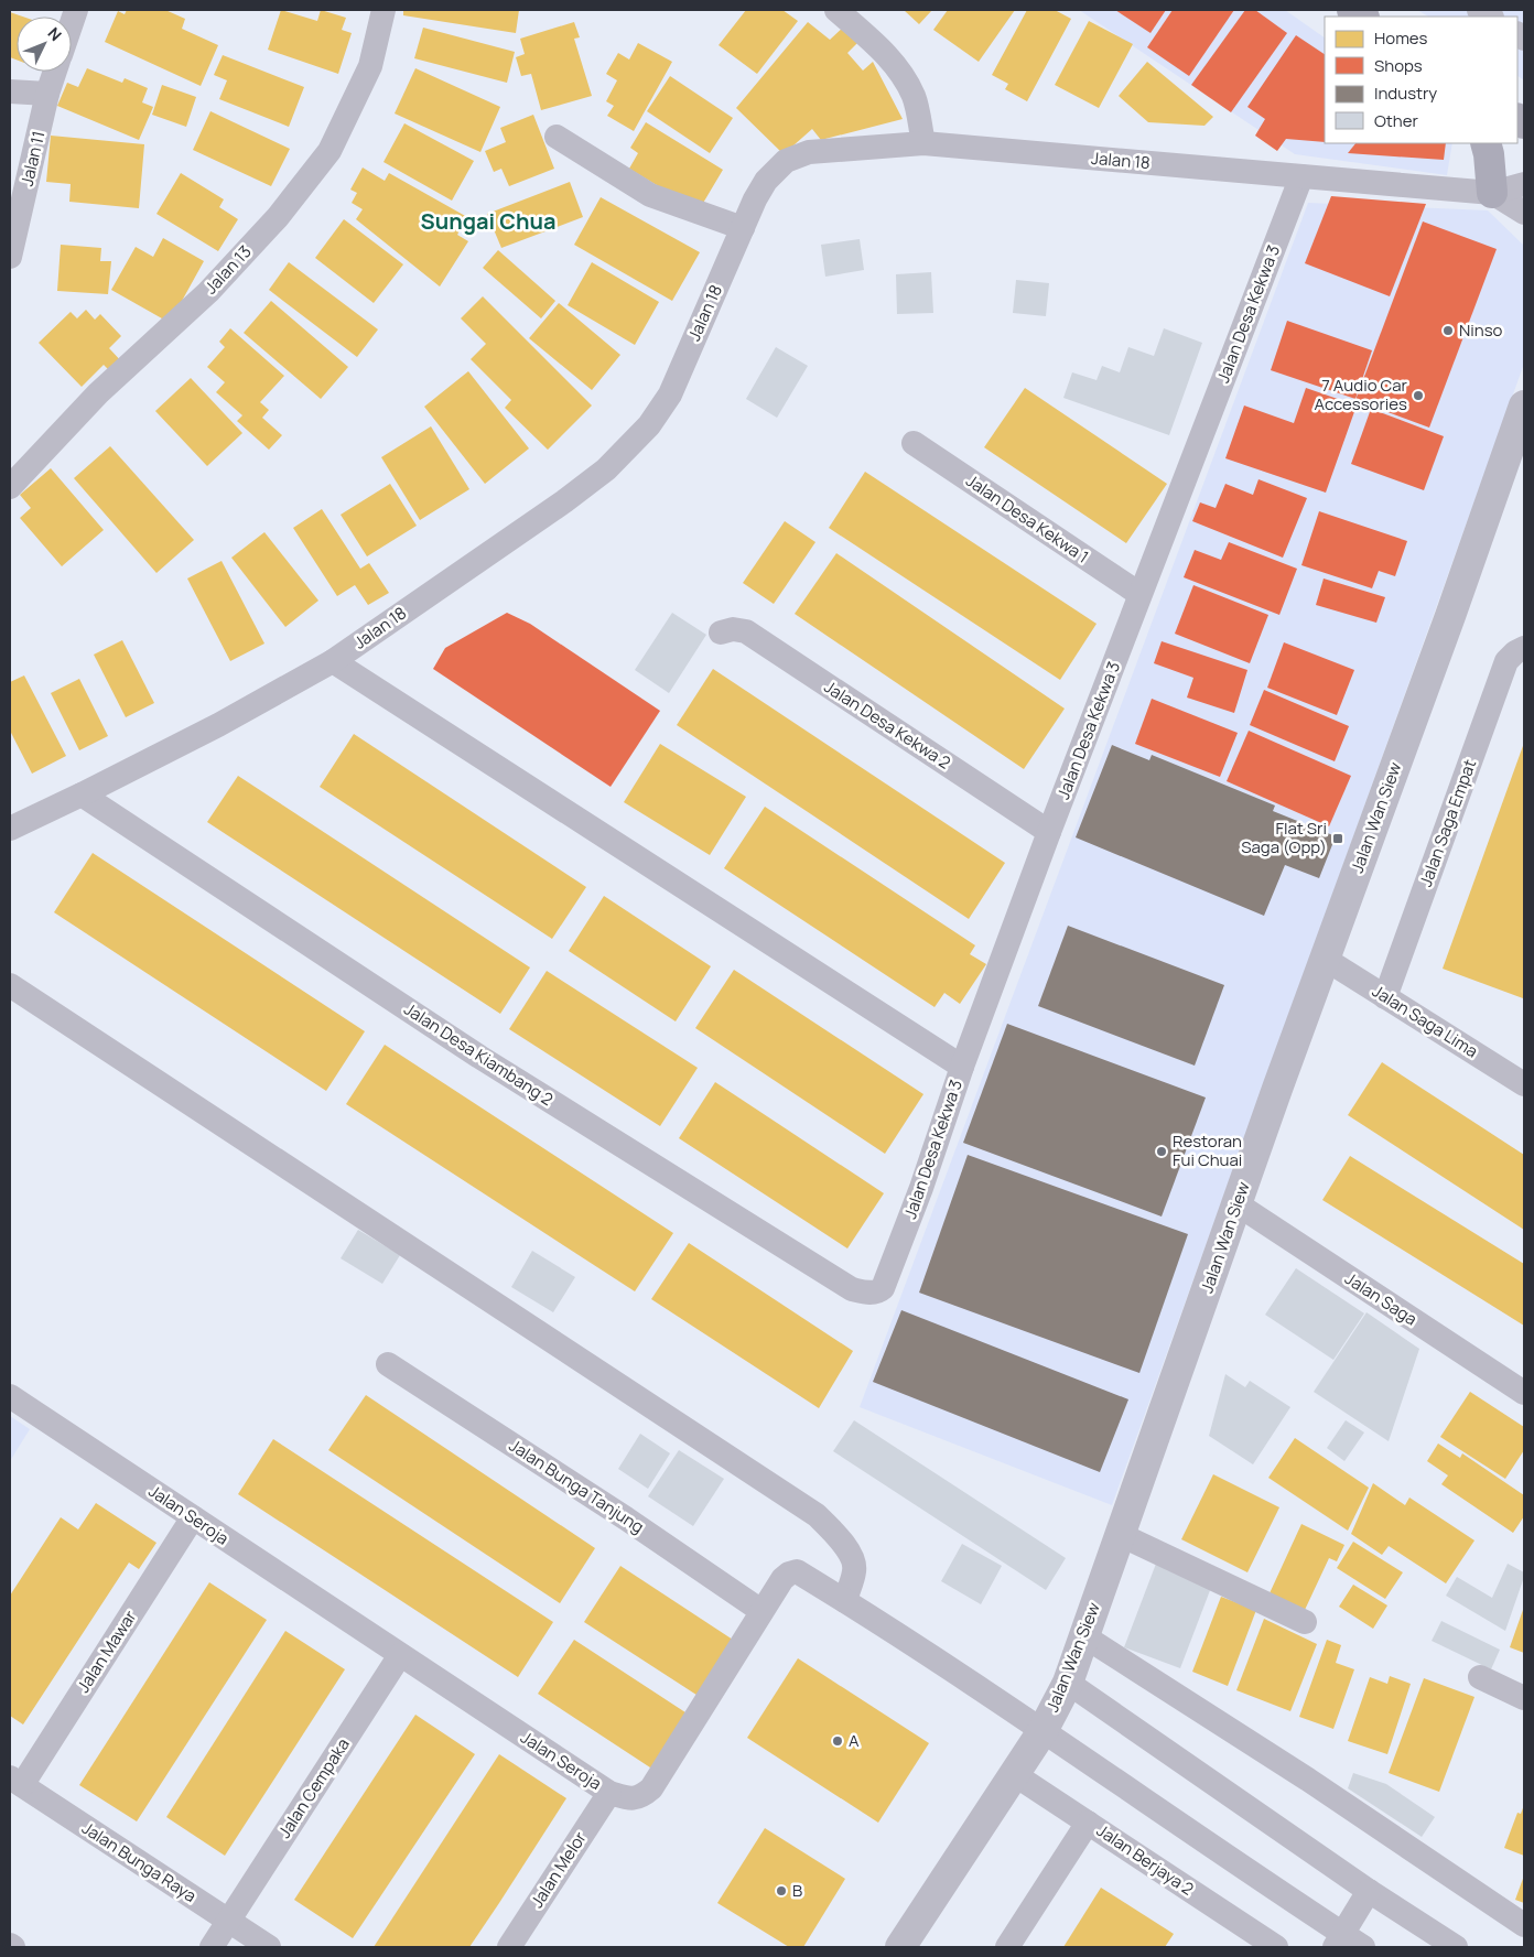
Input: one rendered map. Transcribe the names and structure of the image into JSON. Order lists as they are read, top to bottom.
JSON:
{
  "streets": {
    "street": [
      "Jalan 11",
      "Jalan 18",
      "Jalan 13",
      "Jalan Desa Kekwa 3",
      "Jalan Desa Kekwa 1",
      "Jalan Desa Kekwa 2",
      "Jalan Wan Siew",
      "Jalan Saga Empat",
      "Jalan Saga Lima",
      "Jalan Desa Kiambang 2",
      "Jalan Saga",
      "Jalan Bunga Tanjung",
      "Jalan Seroja",
      "Jalan Mawar",
      "Jalan Cempaka",
      "Jalan Berjaya 2",
      "Jalan Bunga Raya",
      "Jalan Melor"
    ]
  },
  "crossings": [
    ["Jalan 18", "Jalan Desa Kekwa 3"],
    ["Jalan 18", "Jalan Desa Kiambang 2"],
    ["Jalan Desa Kekwa 3", "Jalan Desa Kekwa 1"],
    ["Jalan Desa Kekwa 3", "Jalan Desa Kekwa 2"],
    ["Jalan Desa Kekwa 3", "Jalan Desa Kiambang 2"],
    ["Jalan Wan Siew", "Jalan Saga Lima"],
    ["Jalan Wan Siew", "Jalan Saga"],
    ["Jalan Wan Siew", "Jalan Seroja"],
    ["Jalan Wan Siew", "Jalan Berjaya 2"],
    ["Jalan Saga Empat", "Jalan Saga Lima"],
    ["Jalan Bunga Tanjung", "Jalan Seroja"],
    ["Jalan Seroja", "Jalan Mawar"],
    ["Jalan Seroja", "Jalan Cempaka"],
    ["Jalan Seroja", "Jalan Melor"],
    ["Jalan Mawar", "Jalan Bunga Raya"],
    ["Jalan Cempaka", "Jalan Bunga Raya"]
  ],
  "districts": ["Sungai Chua"],
  "places": {
    "other": [
      "Ninso",
      "7 Audio Car Accessories",
      "Restoran Fui Chuai",
      "A",
      "B"
    ],
    "transit": ["Flat Sri Saga (Opp)"]
  },
  "legend": [
    "Homes",
    "Shops",
    "Industry",
    "Other"
  ],
  "north": "top right"
}
